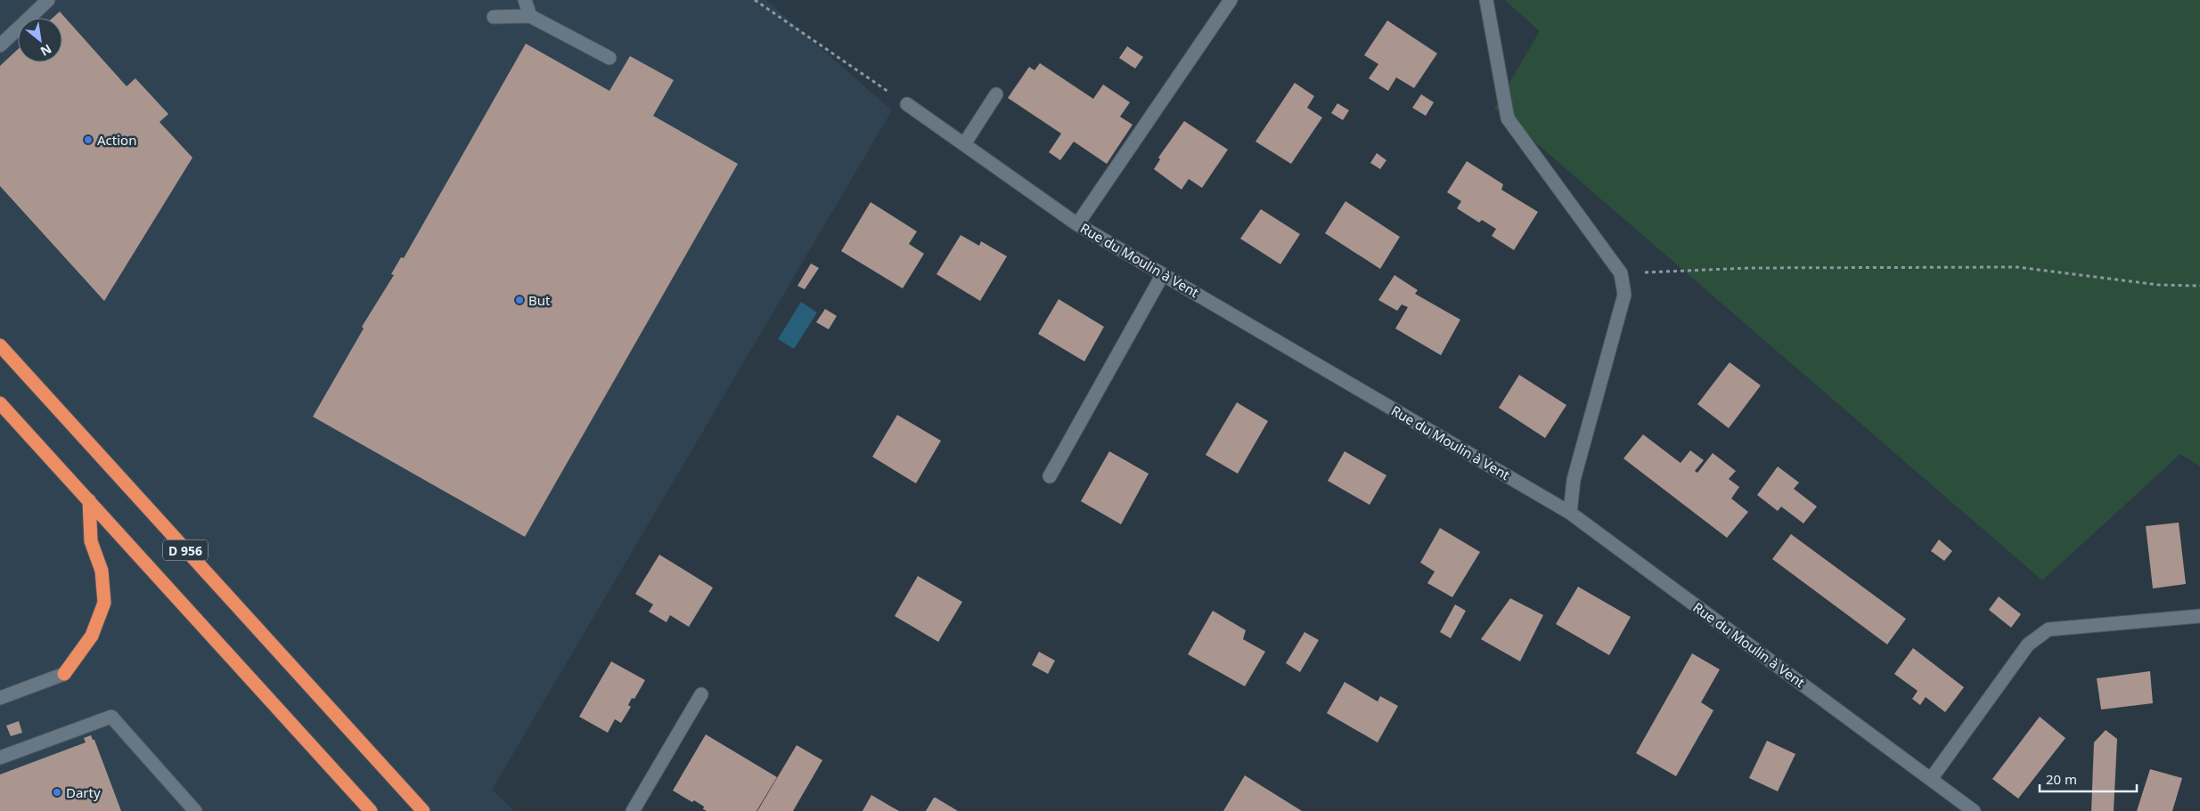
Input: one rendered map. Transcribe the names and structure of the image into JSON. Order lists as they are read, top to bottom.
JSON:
{
  "streets": {
    "highway": ["D 956"],
    "street": ["Rue du Moulin à Vent"]
  },
  "places": ["Action", "But", "Darty"],
  "scale_bar": "20 m",
  "north": "bottom right"
}
